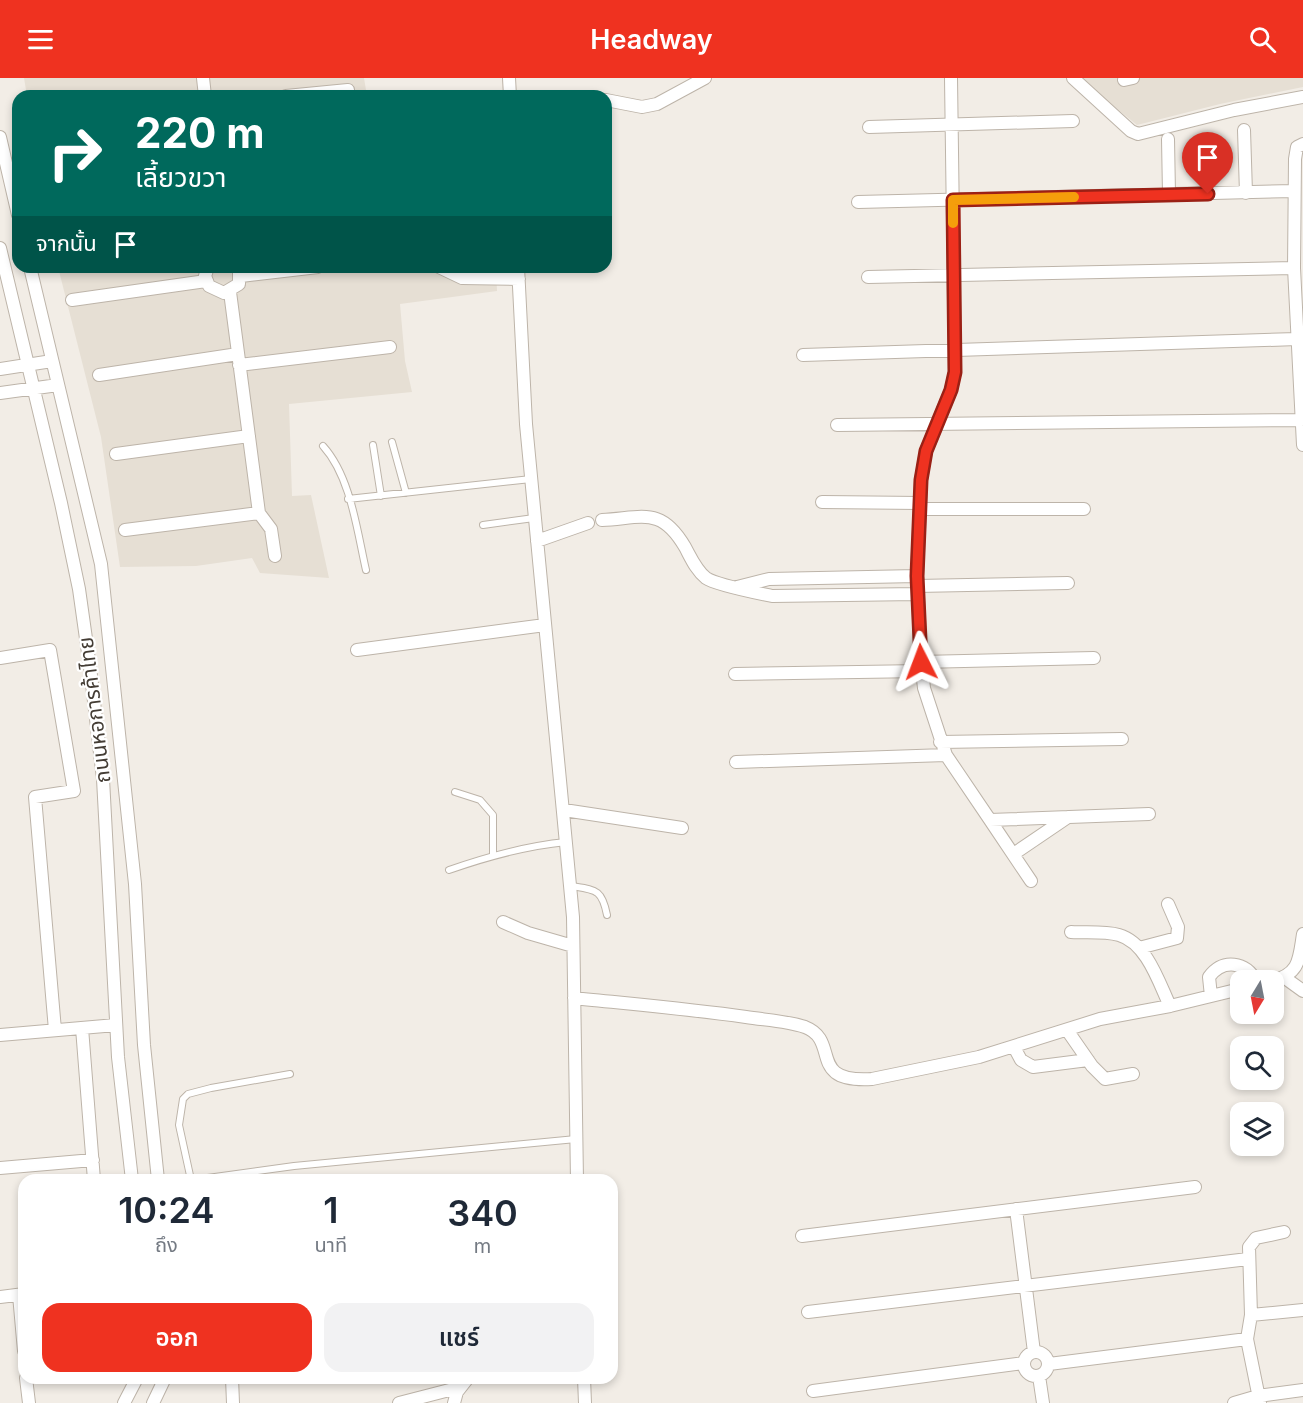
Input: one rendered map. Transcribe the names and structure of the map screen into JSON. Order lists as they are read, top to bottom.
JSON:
{
  "streets": {
    "street": ["ถนนหอการค้าไทย"]
  },
  "north": "bottom",
  "page": {
    "header": "Headway",
    "turn": ["220 m", "เลี้ยวขวา"],
    "then": "จากนั้น",
    "eta": [
      "10:24",
      "ถึง",
      "1",
      "นาที",
      "340",
      "m"
    ],
    "buttons": ["ออก", "แชร์"]
  }
}
